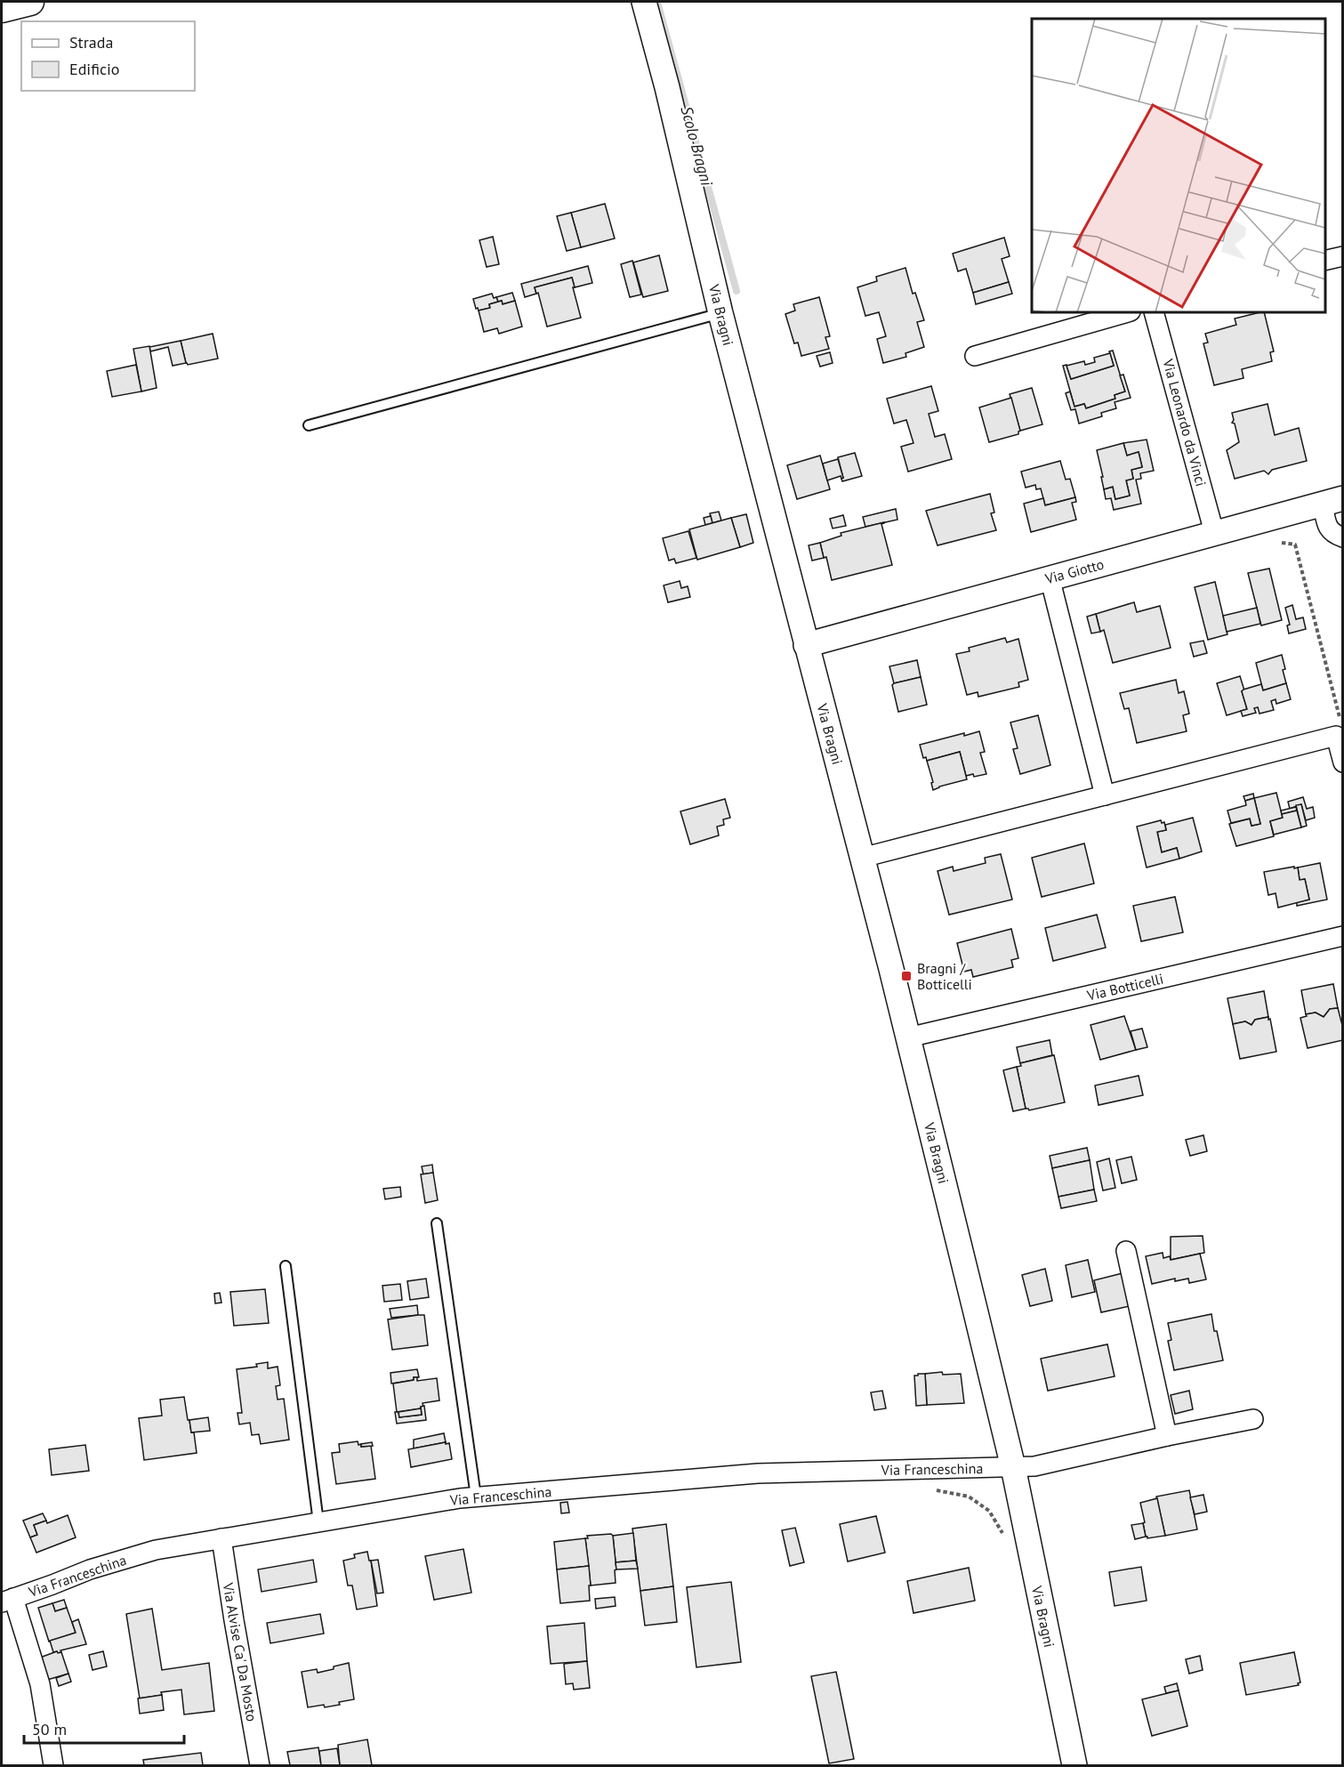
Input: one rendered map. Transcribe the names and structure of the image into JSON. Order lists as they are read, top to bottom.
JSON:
{
  "streets": {
    "street": [
      "Via Bragni",
      "Via Leonardo da Vinci",
      "Via Giotto",
      "Via Botticelli",
      "Via Franceschina",
      "Via Alvise Ca' Da Mosto"
    ]
  },
  "crossings": [
    ["Via Bragni", "Via Giotto"],
    ["Via Bragni", "Via Botticelli"],
    ["Via Bragni", "Via Franceschina"],
    ["Via Leonardo da Vinci", "Via Giotto"],
    ["Via Franceschina", "Via Alvise Ca' Da Mosto"]
  ],
  "water": ["Scolo Bragni"],
  "places": {
    "transit": ["Bragni / Botticelli"]
  },
  "legend": ["Strada", "Edificio"],
  "scale_bar": "50 m"
}
